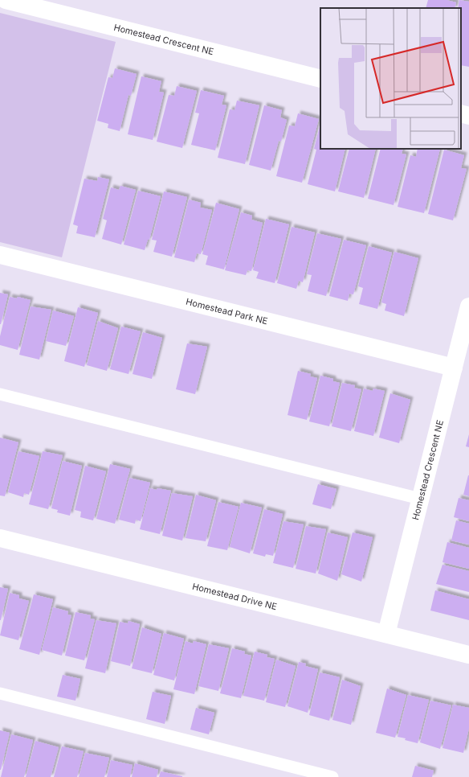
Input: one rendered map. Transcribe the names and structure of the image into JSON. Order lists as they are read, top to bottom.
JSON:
{
  "streets": {
    "street": ["Homestead Crescent NE", "Homestead Park NE", "Homestead Drive NE"]
  },
  "crossings": [
    ["Homestead Crescent NE", "Homestead Park NE"],
    ["Homestead Crescent NE", "Homestead Drive NE"]
  ]
}
